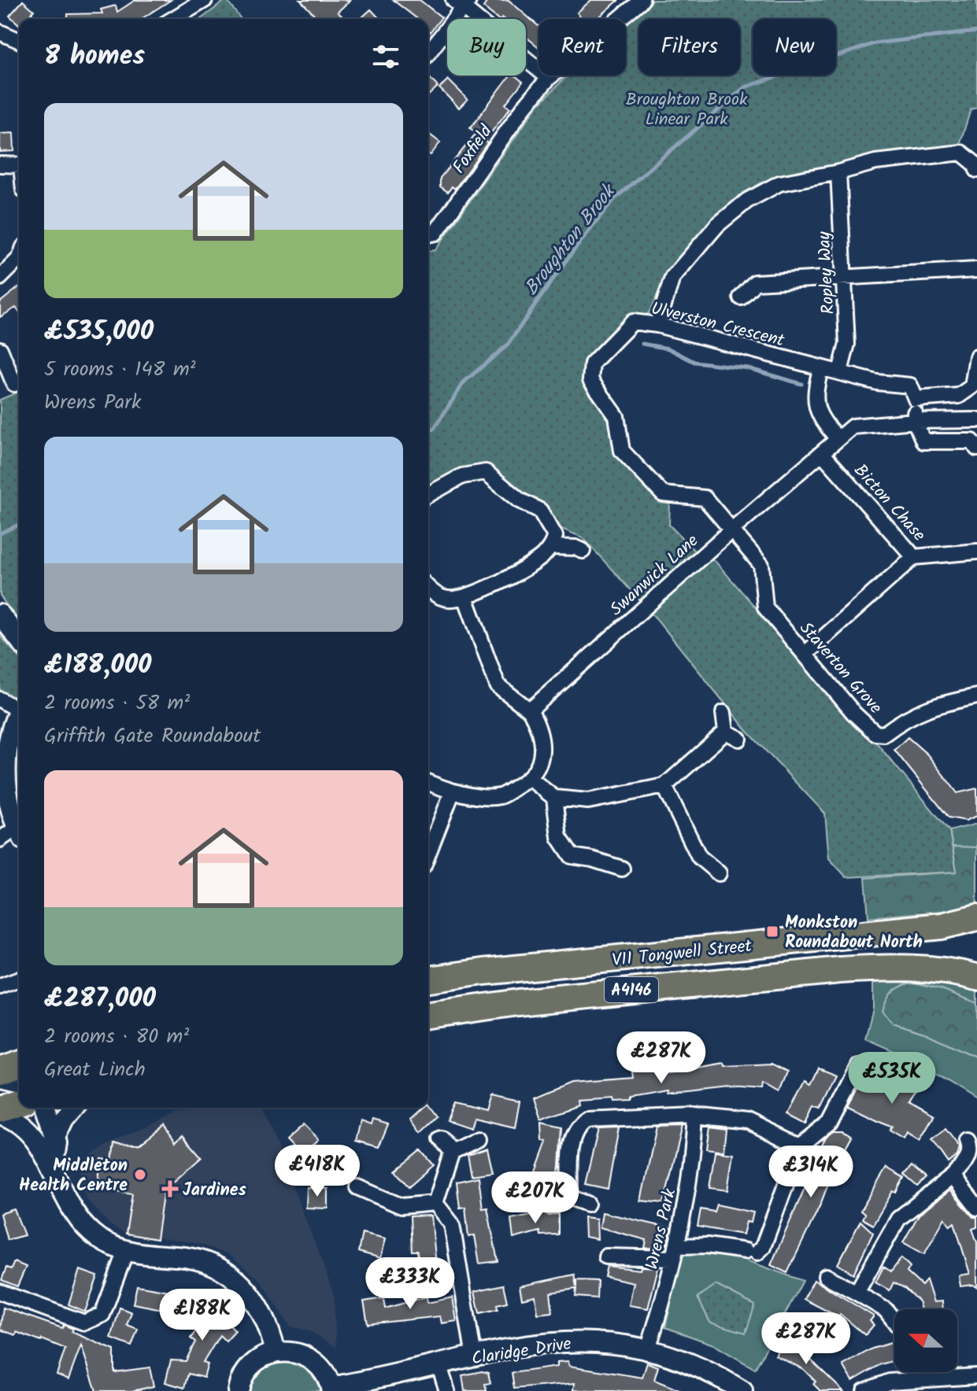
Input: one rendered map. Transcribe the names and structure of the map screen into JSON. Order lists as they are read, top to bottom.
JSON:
{
  "streets": {
    "highway": ["V11 Tongwell Street", "A4146"],
    "street": [
      "Foxfield",
      "Ropley Way",
      "Ulverston Crescent",
      "Bicton Chase",
      "Swanwick Lane",
      "Staverton Grove",
      "Wrens Park",
      "Claridge Drive"
    ]
  },
  "crossings": [
    ["Ropley Way", "Ulverston Crescent"],
    ["Ulverston Crescent", "Swanwick Lane"],
    ["Ulverston Crescent", "Staverton Grove"],
    ["Bicton Chase", "Swanwick Lane"],
    ["Swanwick Lane", "Staverton Grove"],
    ["Wrens Park", "Claridge Drive"]
  ],
  "water": ["Broughton Brook"],
  "parks": ["Broughton Brook Linear Park"],
  "places": {
    "transit": ["Monkston Roundabout North"],
    "other": ["Middleton Health Centre"],
    "health": ["Jardines"]
  },
  "north": "left",
  "page": {
    "chip": [
      "Buy",
      "Rent",
      "Filters",
      "New"
    ],
    "heading": "8 homes",
    "list": [
      {
        "name": "£535,000",
        "note": "5 rooms · 148 m² · Wrens Park"
      },
      {
        "name": "£188,000",
        "note": "2 rooms · 58 m² · Griffith Gate Roundabout"
      },
      {
        "name": "£287,000",
        "note": "2 rooms · 80 m² · Great Linch"
      }
    ],
    "price": [
      "£287K",
      "£535K",
      "£418K",
      "£314K",
      "£207K",
      "£333K",
      "£188K",
      "£287K"
    ]
  }
}
